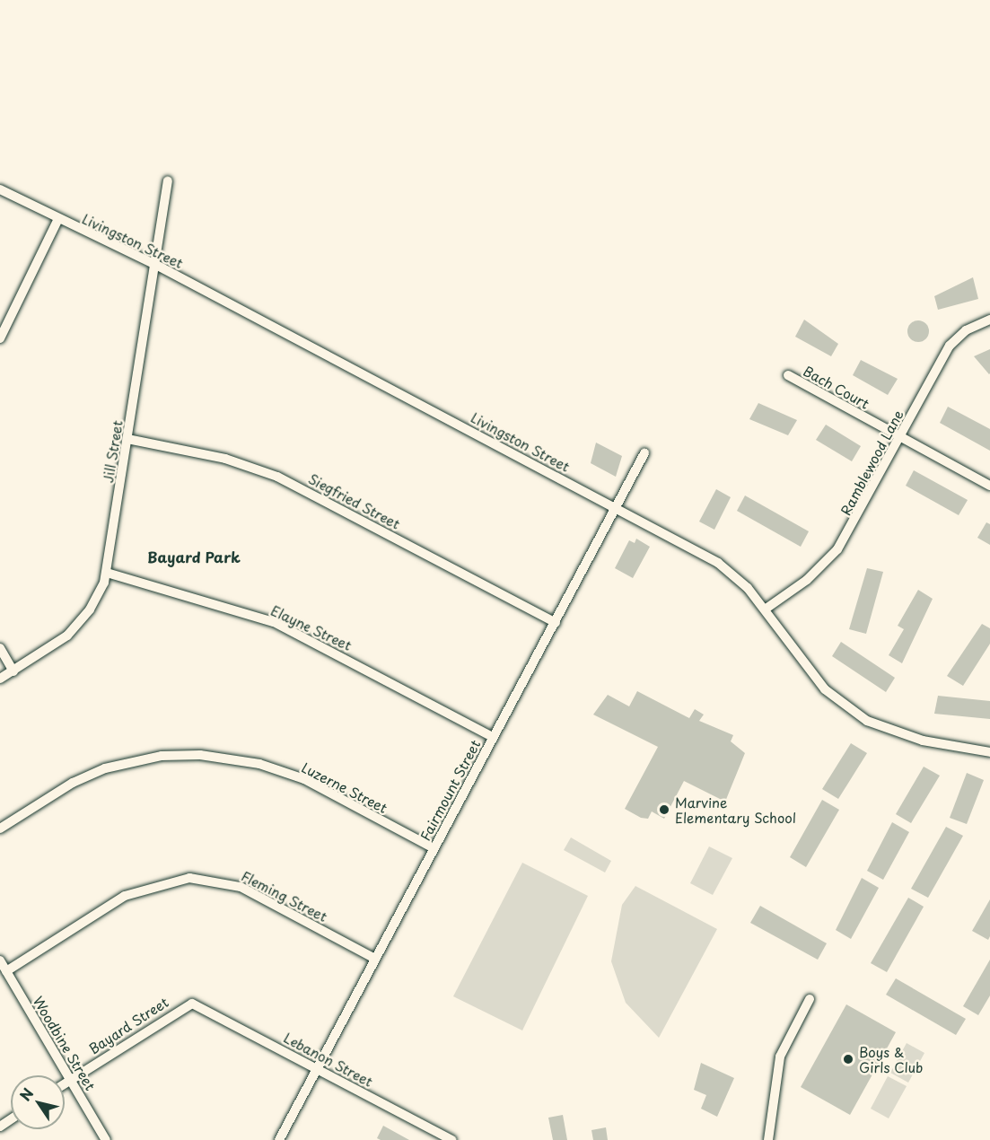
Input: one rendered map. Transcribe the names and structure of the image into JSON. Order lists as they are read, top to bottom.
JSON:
{
  "streets": {
    "street": [
      "Livingston Street",
      "Bach Court",
      "Jill Street",
      "Ramblewood Lane",
      "Siegfried Street",
      "Elayne Street",
      "Luzerne Street",
      "Fairmount Street",
      "Fleming Street",
      "Bayard Street",
      "Woodbine Street",
      "Lebanon Street"
    ]
  },
  "crossings": [
    ["Livingston Street", "Jill Street"],
    ["Livingston Street", "Ramblewood Lane"],
    ["Livingston Street", "Fairmount Street"],
    ["Bach Court", "Ramblewood Lane"],
    ["Jill Street", "Siegfried Street"],
    ["Jill Street", "Elayne Street"],
    ["Siegfried Street", "Fairmount Street"],
    ["Elayne Street", "Fairmount Street"],
    ["Luzerne Street", "Fairmount Street"],
    ["Fairmount Street", "Fleming Street"],
    ["Fairmount Street", "Lebanon Street"],
    ["Fleming Street", "Woodbine Street"],
    ["Bayard Street", "Woodbine Street"],
    ["Bayard Street", "Lebanon Street"]
  ],
  "districts": ["Bayard Park"],
  "places": ["Marvine Elementary School", "Boys & Girls Club"],
  "north": "top left"
}
